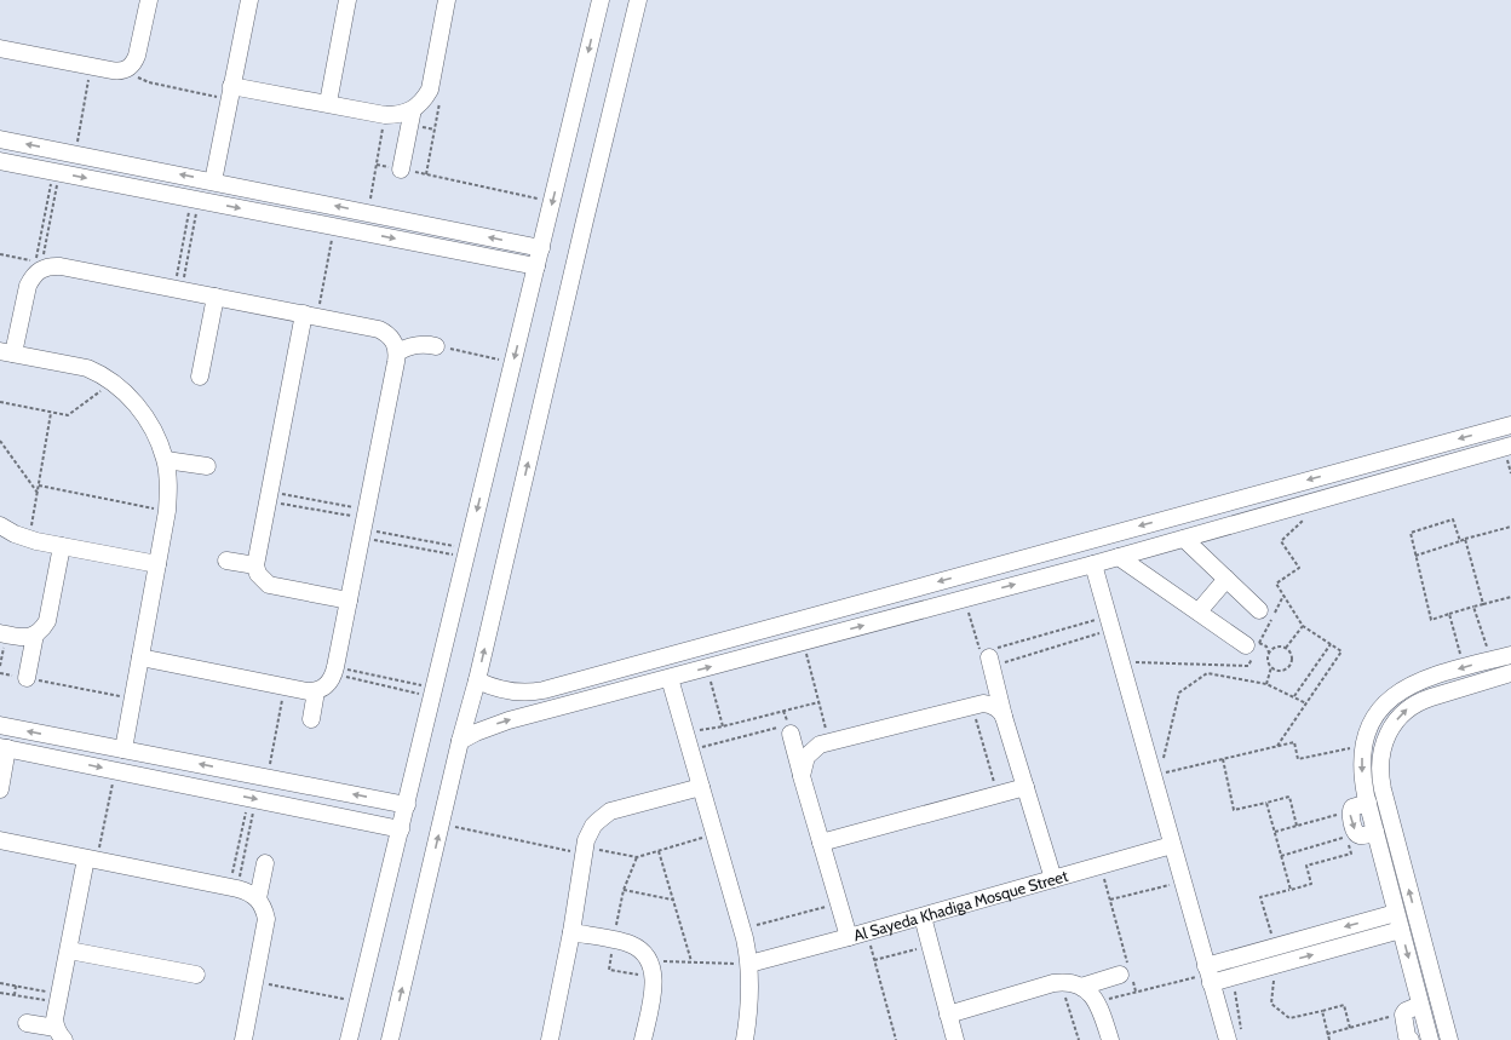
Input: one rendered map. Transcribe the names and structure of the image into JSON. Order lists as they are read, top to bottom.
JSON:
{
  "streets": {
    "street": ["Al Sayeda Khadiga Mosque Street"]
  }
}
